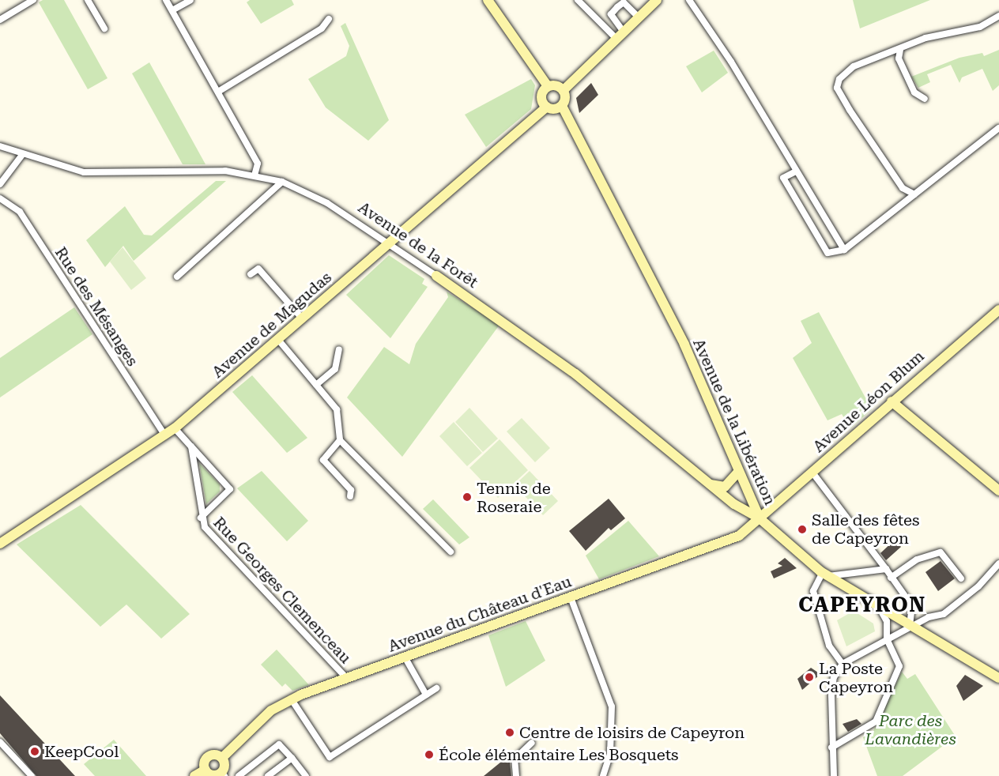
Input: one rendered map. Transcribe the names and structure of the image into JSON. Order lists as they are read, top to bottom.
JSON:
{
  "streets": {
    "street": [
      "Avenue de la Forêt",
      "Rue des Mésanges",
      "Avenue de Magudas",
      "Avenue Léon Blum",
      "Avenue de la Libération",
      "Rue Georges Clemenceau",
      "Avenue du Château d'Eau"
    ]
  },
  "crossings": [
    ["Avenue de la Forêt", "Avenue de Magudas"],
    ["Avenue de la Forêt", "Avenue Léon Blum"],
    ["Avenue de la Forêt", "Avenue de la Libération"],
    ["Avenue de la Forêt", "Avenue du Château d'Eau"],
    ["Rue des Mésanges", "Avenue de Magudas"],
    ["Avenue de Magudas", "Rue Georges Clemenceau"],
    ["Avenue Léon Blum", "Avenue de la Libération"],
    ["Avenue Léon Blum", "Avenue du Château d'Eau"],
    ["Avenue de la Libération", "Avenue du Château d'Eau"],
    ["Rue Georges Clemenceau", "Avenue du Château d'Eau"]
  ],
  "districts": ["CAPEYRON"],
  "parks": ["Parc des Lavandières"],
  "places": [
    "Tennis de Roseraie",
    "Salle des fêtes de Capeyron",
    "La Poste Capeyron",
    "Centre de loisirs de Capeyron",
    "KeepCool",
    "École élémentaire Les Bosquets"
  ]
}
